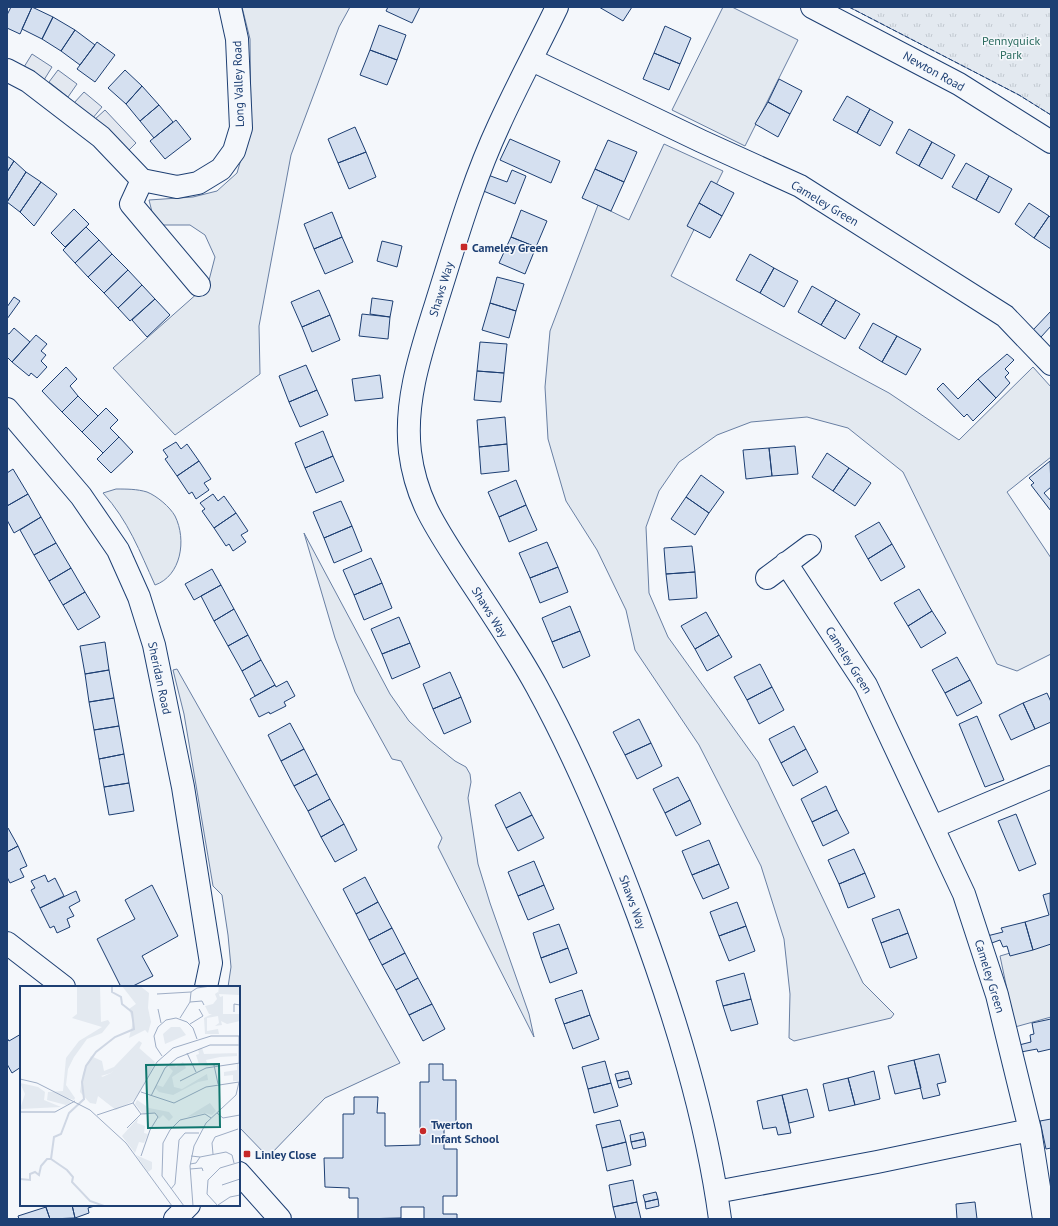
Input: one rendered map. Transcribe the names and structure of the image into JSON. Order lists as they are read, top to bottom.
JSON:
{
  "streets": {
    "street": [
      "Newton Road",
      "Long Valley Road",
      "Cameley Green",
      "Shaws Way",
      "Sheridan Road"
    ]
  },
  "crossings": [
    ["Cameley Green", "Shaws Way"]
  ],
  "parks": ["Pennyquick Park"],
  "places": {
    "transit": ["Cameley Green", "Linley Close"],
    "other": ["Twerton Infant School"]
  }
}
